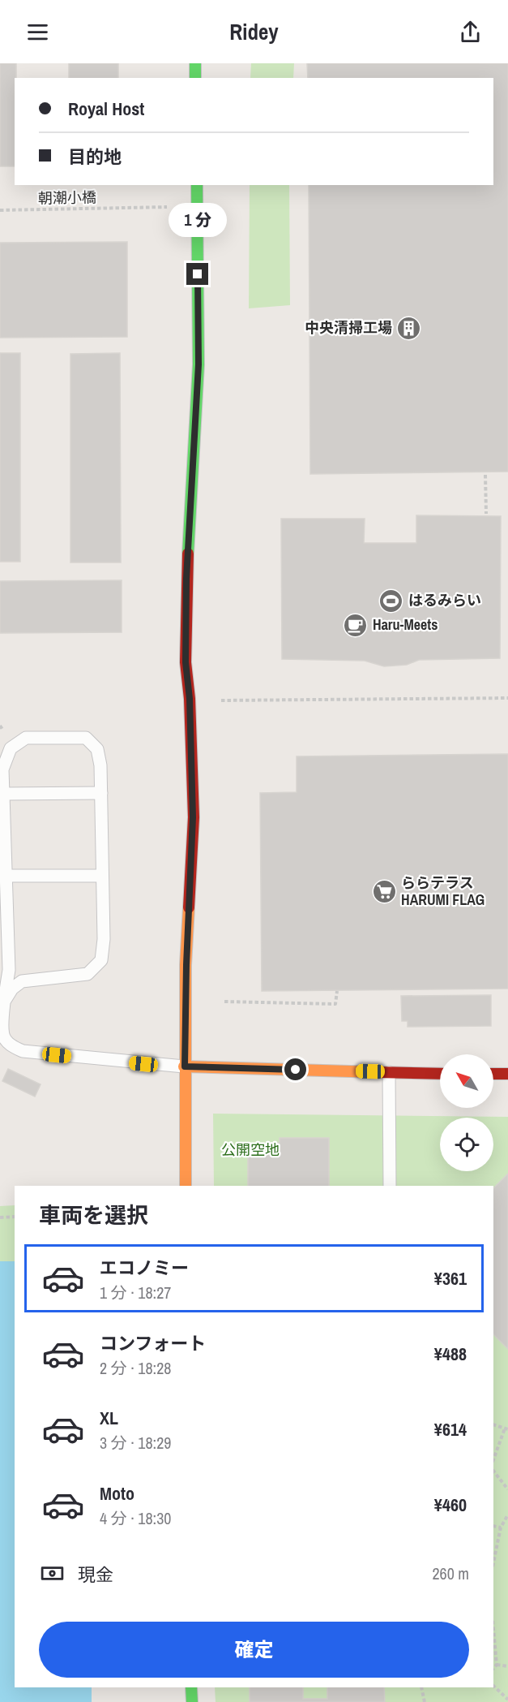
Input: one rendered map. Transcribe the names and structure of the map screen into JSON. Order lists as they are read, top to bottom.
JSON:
{
  "streets": {
    "path": ["朝潮小橋"]
  },
  "parks": ["公開空地"],
  "places": {
    "building": ["中央清掃工場"],
    "sports": ["はるみらい"],
    "cafe": ["Haru-Meets"],
    "supermarket": ["ららテラス HARUMI FLAG"]
  },
  "north": "top left",
  "page": {
    "header": "Ridey",
    "banner": ["Royal Host", "目的地"],
    "bubble": "1 分",
    "heading": "車両を選択",
    "list": [
      {
        "name": "エコノミー",
        "note": "1 分 · 18:27",
        "value": "¥361"
      },
      {
        "name": "コンフォート",
        "note": "2 分 · 18:28",
        "value": "¥488"
      },
      {
        "name": "XL",
        "note": "3 分 · 18:29",
        "value": "¥614"
      },
      {
        "name": "Moto",
        "note": "4 分 · 18:30",
        "value": "¥460"
      }
    ],
    "pay": ["現金", "260 m"],
    "buttons": "確定"
  }
}
